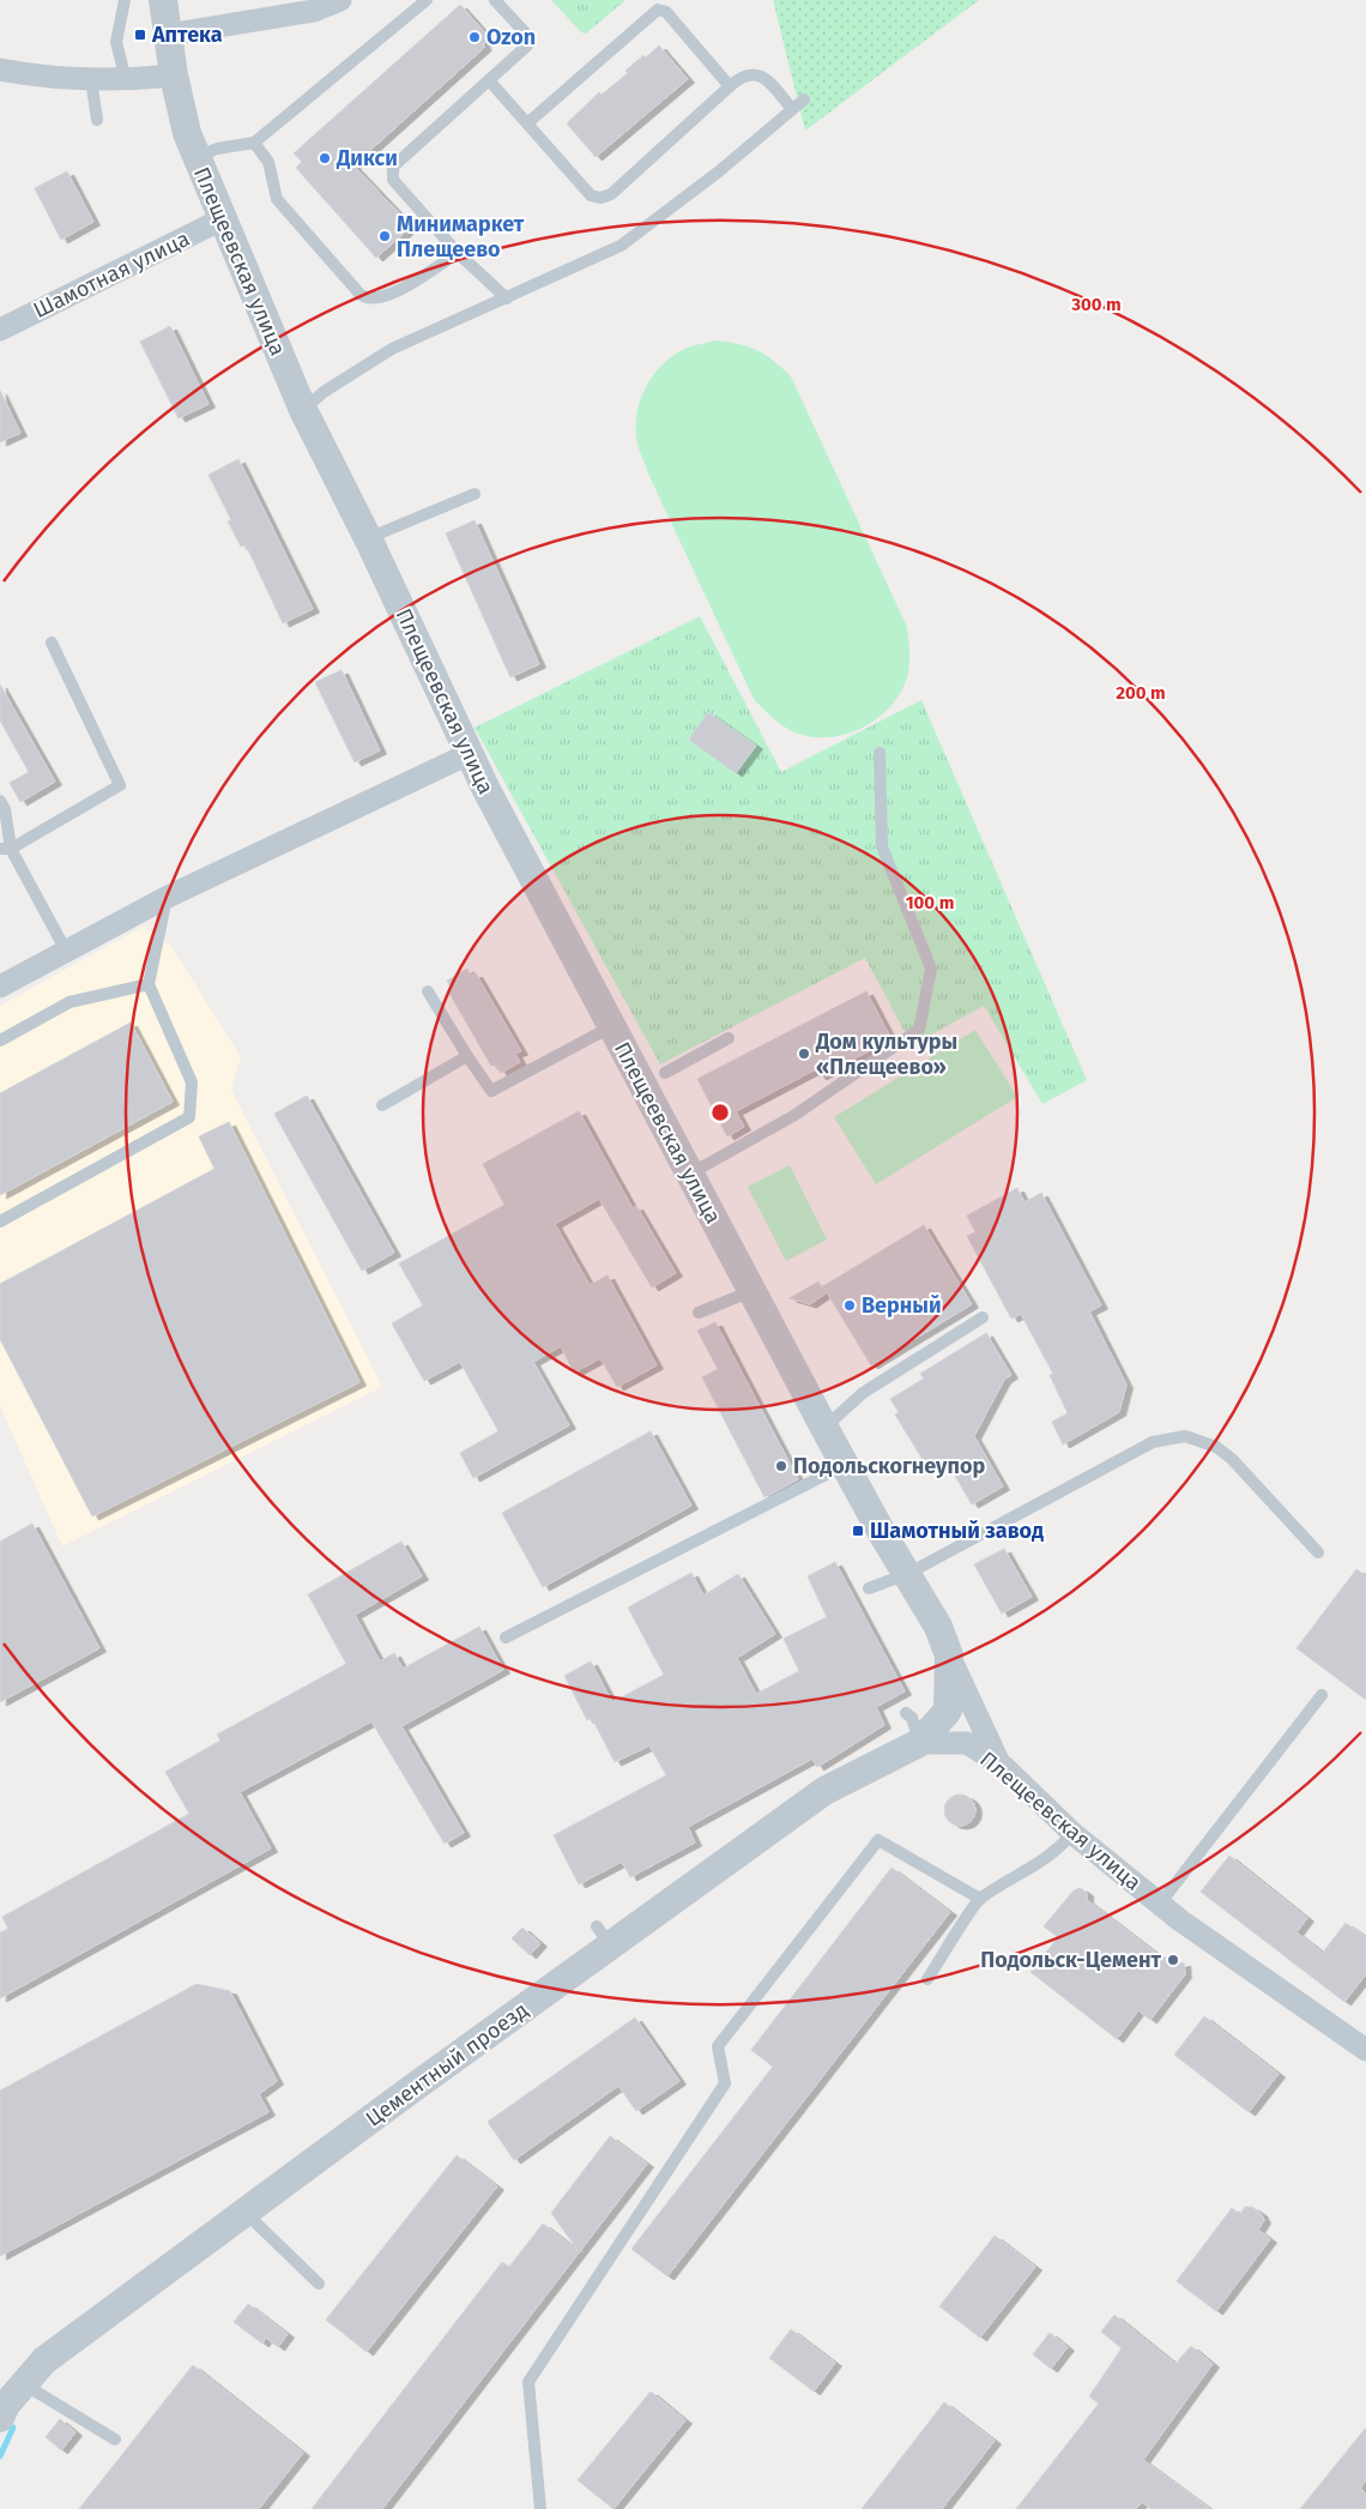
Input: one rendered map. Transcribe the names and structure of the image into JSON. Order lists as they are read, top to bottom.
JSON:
{
  "streets": {
    "street": ["Плещеевская улица", "Шамотная улица", "Цементный проезд"]
  },
  "crossings": [
    ["Плещеевская улица", "Шамотная улица"],
    ["Плещеевская улица", "Цементный проезд"]
  ],
  "places": {
    "transit": ["Аптека", "Шамотный завод"],
    "other": [
      "Ozon",
      "Дикси",
      "Минимаркет Плещеево",
      "Дом культуры «Плещеево»",
      "Верный",
      "Подольскогнеупор",
      "Подольск-Цемент"
    ]
  },
  "rings": ["300 m", "200 m", "100 m"]
}
